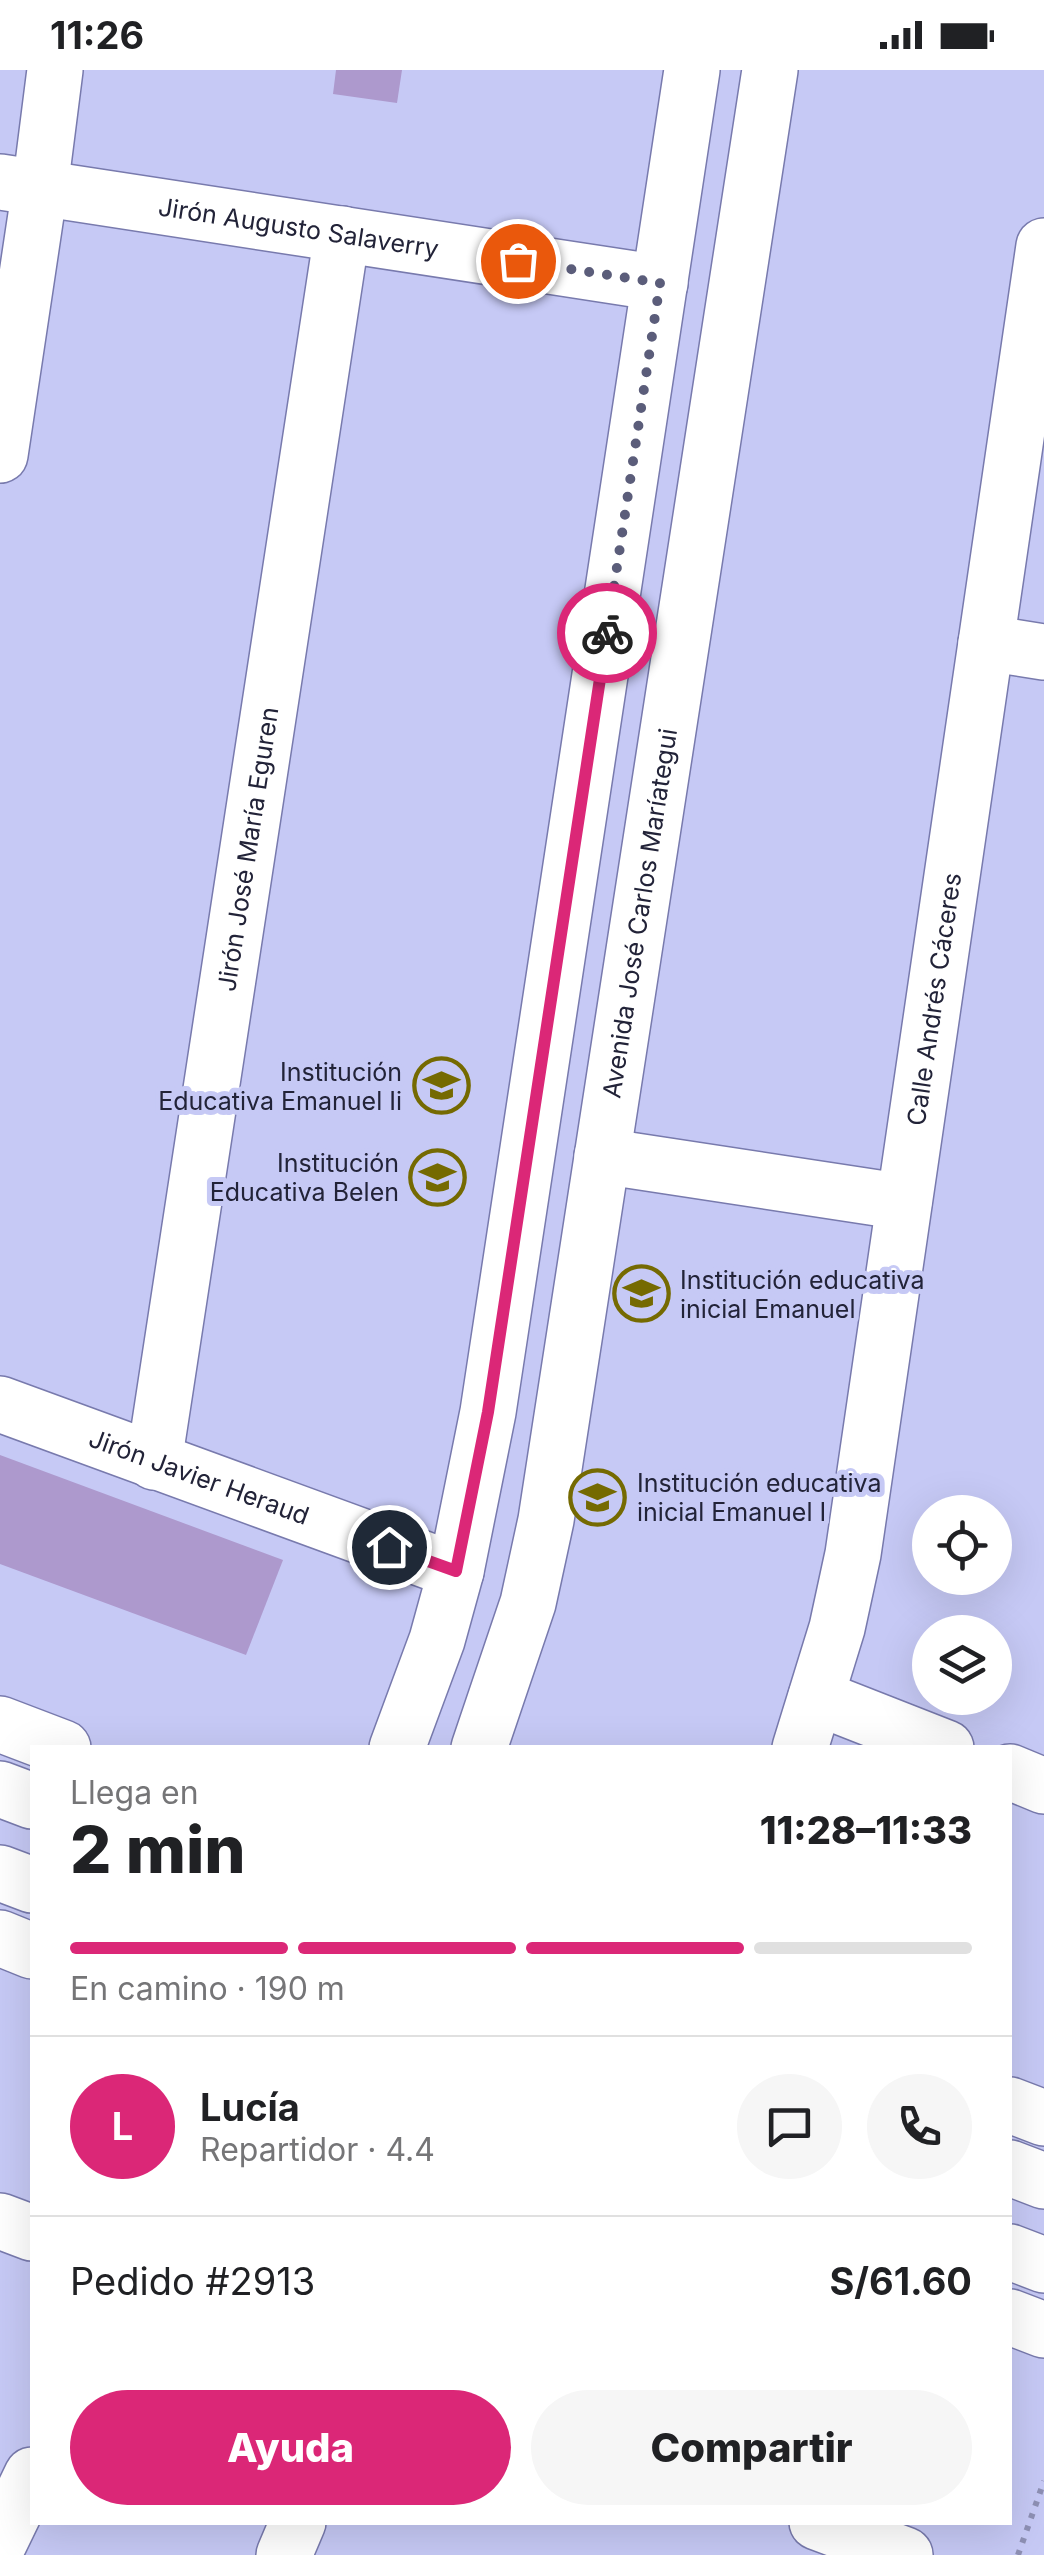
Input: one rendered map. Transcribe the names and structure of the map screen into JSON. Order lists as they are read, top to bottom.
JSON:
{
  "streets": {
    "street": [
      "Jirón Augusto Salaverry",
      "Jirón José María Eguren",
      "Avenida José Carlos Maríategui",
      "Calle Andrés Cáceres",
      "Jirón Javier Heraud"
    ]
  },
  "crossings": [
    ["Jirón Augusto Salaverry", "Jirón José María Eguren"],
    ["Jirón José María Eguren", "Jirón Javier Heraud"]
  ],
  "places": {
    "school or university": [
      "Institución Educativa Emanuel Ii",
      "Institución Educativa Belen",
      "Institución educativa inicial Emanuel",
      "Institución educativa inicial Emanuel I"
    ]
  },
  "page": {
    "status": "11:26",
    "heading": ["2 min", "Llega en", "11:28–11:33"],
    "panel": [
      "Lucía",
      "Repartidor · 4.4",
      "Pedido #2913",
      "S/61.60"
    ],
    "bar": "En camino · 190 m",
    "round": "L",
    "buttons": ["Ayuda", "Compartir"]
  }
}
